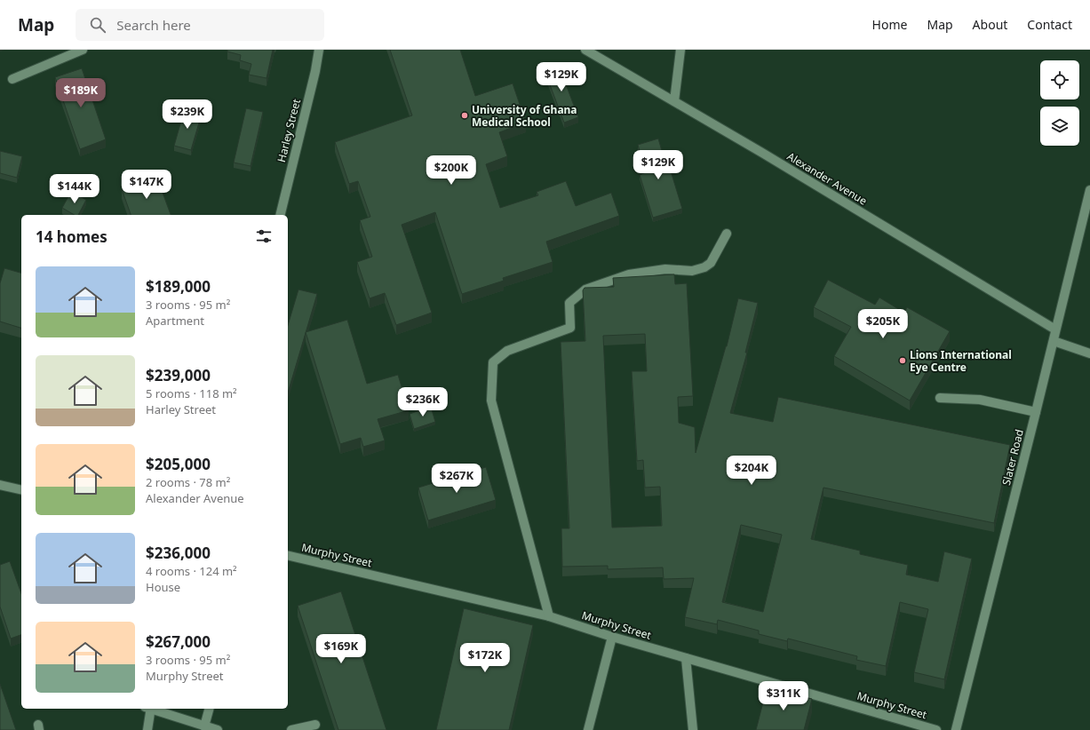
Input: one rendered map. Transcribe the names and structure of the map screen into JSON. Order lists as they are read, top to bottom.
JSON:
{
  "streets": {
    "street": [
      "Harley Street",
      "Alexander Avenue",
      "Slater Road",
      "Murphy Street"
    ]
  },
  "crossings": [
    ["Alexander Avenue", "Slater Road"]
  ],
  "places": ["University of Ghana Medical School", "Lions International Eye Centre"],
  "page": {
    "header": "Map",
    "search": "Search here",
    "nav": [
      "Home",
      "Map",
      "About",
      "Contact"
    ],
    "price": [
      "$129K",
      "$189K",
      "$239K",
      "$129K",
      "$200K",
      "$147K",
      "$144K",
      "$205K",
      "$236K",
      "$204K",
      "$267K",
      "$169K",
      "$172K",
      "$311K"
    ],
    "heading": "14 homes",
    "list": [
      {
        "name": "$189,000",
        "note": "3 rooms · 95 m² · Apartment"
      },
      {
        "name": "$239,000",
        "note": "5 rooms · 118 m² · Harley Street"
      },
      {
        "name": "$205,000",
        "note": "2 rooms · 78 m² · Alexander Avenue"
      },
      {
        "name": "$236,000",
        "note": "4 rooms · 124 m² · House"
      },
      {
        "name": "$267,000",
        "note": "3 rooms · 95 m² · Murphy Street"
      }
    ]
  }
}
